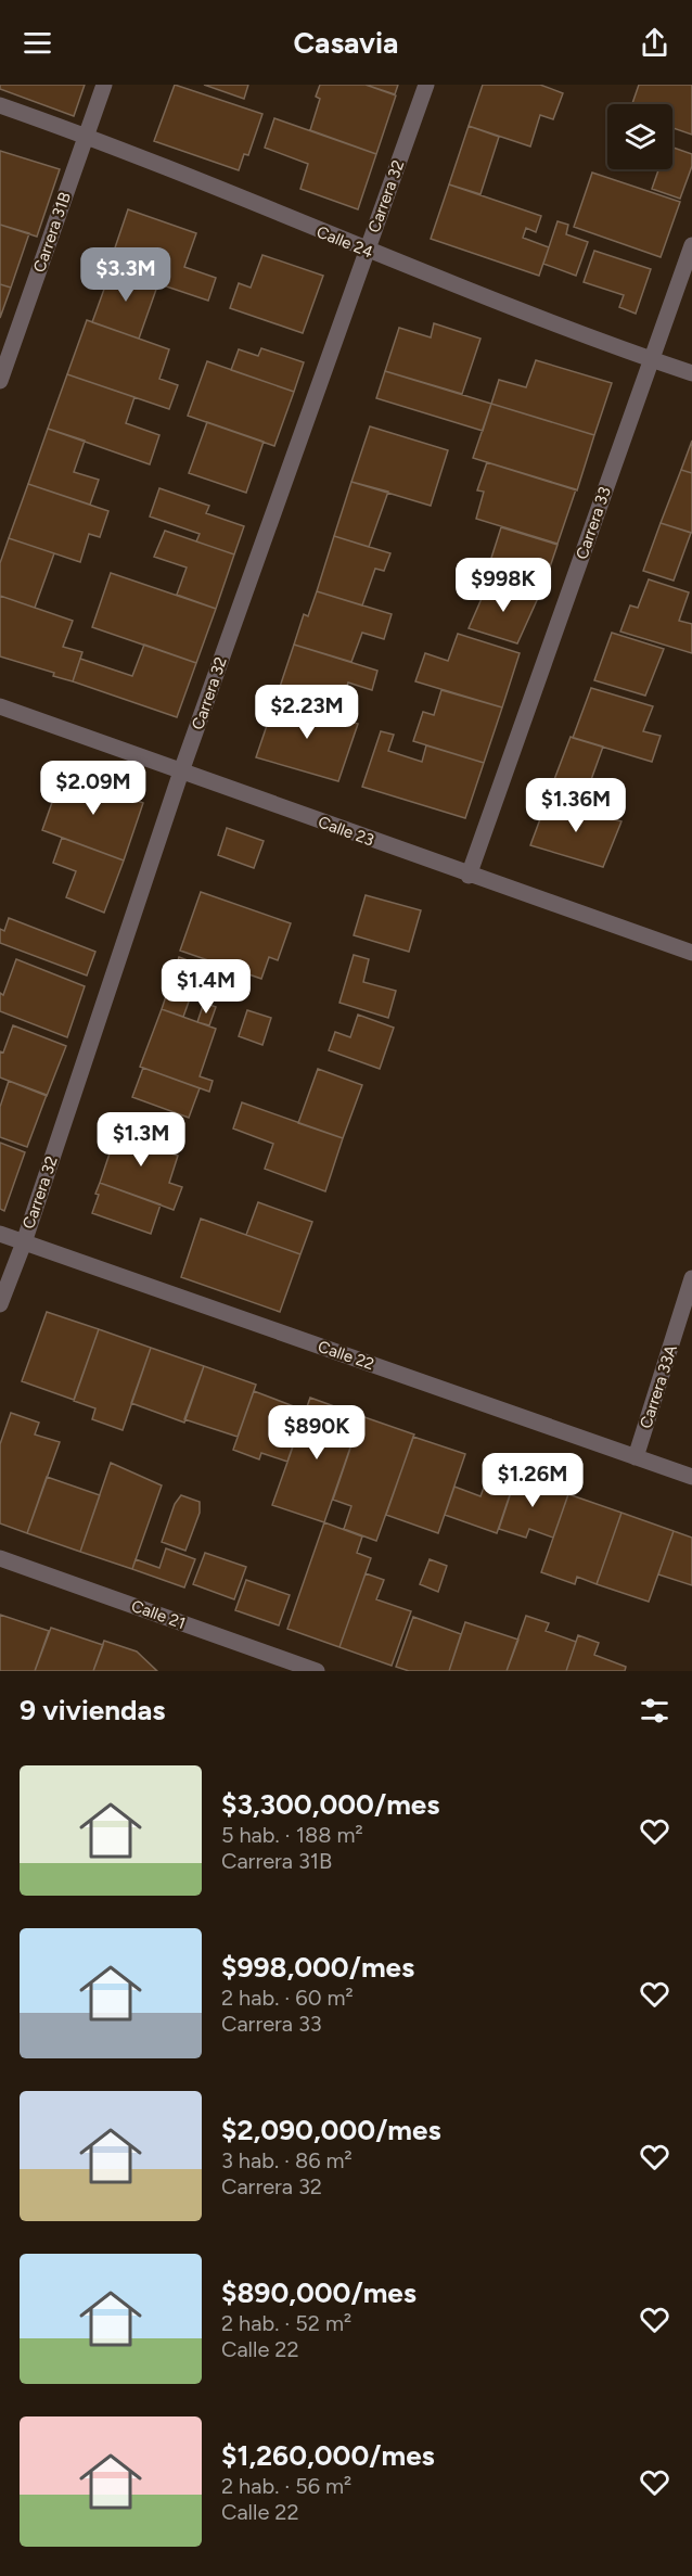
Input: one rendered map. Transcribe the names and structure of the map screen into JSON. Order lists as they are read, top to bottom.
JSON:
{
  "streets": {
    "street": [
      "Carrera 32",
      "Carrera 31B",
      "Calle 24",
      "Carrera 33",
      "Calle 23",
      "Calle 22",
      "Carrera 33A",
      "Calle 21"
    ]
  },
  "crossings": [
    ["Carrera 32", "Calle 24"],
    ["Carrera 32", "Calle 23"],
    ["Carrera 32", "Calle 22"],
    ["Carrera 31B", "Calle 24"],
    ["Calle 24", "Carrera 33"],
    ["Carrera 33", "Calle 23"],
    ["Calle 22", "Carrera 33A"]
  ],
  "page": {
    "header": "Casavia",
    "price": [
      "$3.3M",
      "$998K",
      "$2.23M",
      "$2.09M",
      "$1.36M",
      "$1.4M",
      "$1.3M",
      "$890K",
      "$1.26M"
    ],
    "heading": "9 viviendas",
    "list": [
      {
        "name": "$3,300,000/mes",
        "note": "5 hab. · 188 m² · Carrera 31B"
      },
      {
        "name": "$998,000/mes",
        "note": "2 hab. · 60 m² · Carrera 33"
      },
      {
        "name": "$2,090,000/mes",
        "note": "3 hab. · 86 m² · Carrera 32"
      },
      {
        "name": "$890,000/mes",
        "note": "2 hab. · 52 m² · Calle 22"
      },
      {
        "name": "$1,260,000/mes",
        "note": "2 hab. · 56 m² · Calle 22"
      }
    ]
  }
}
